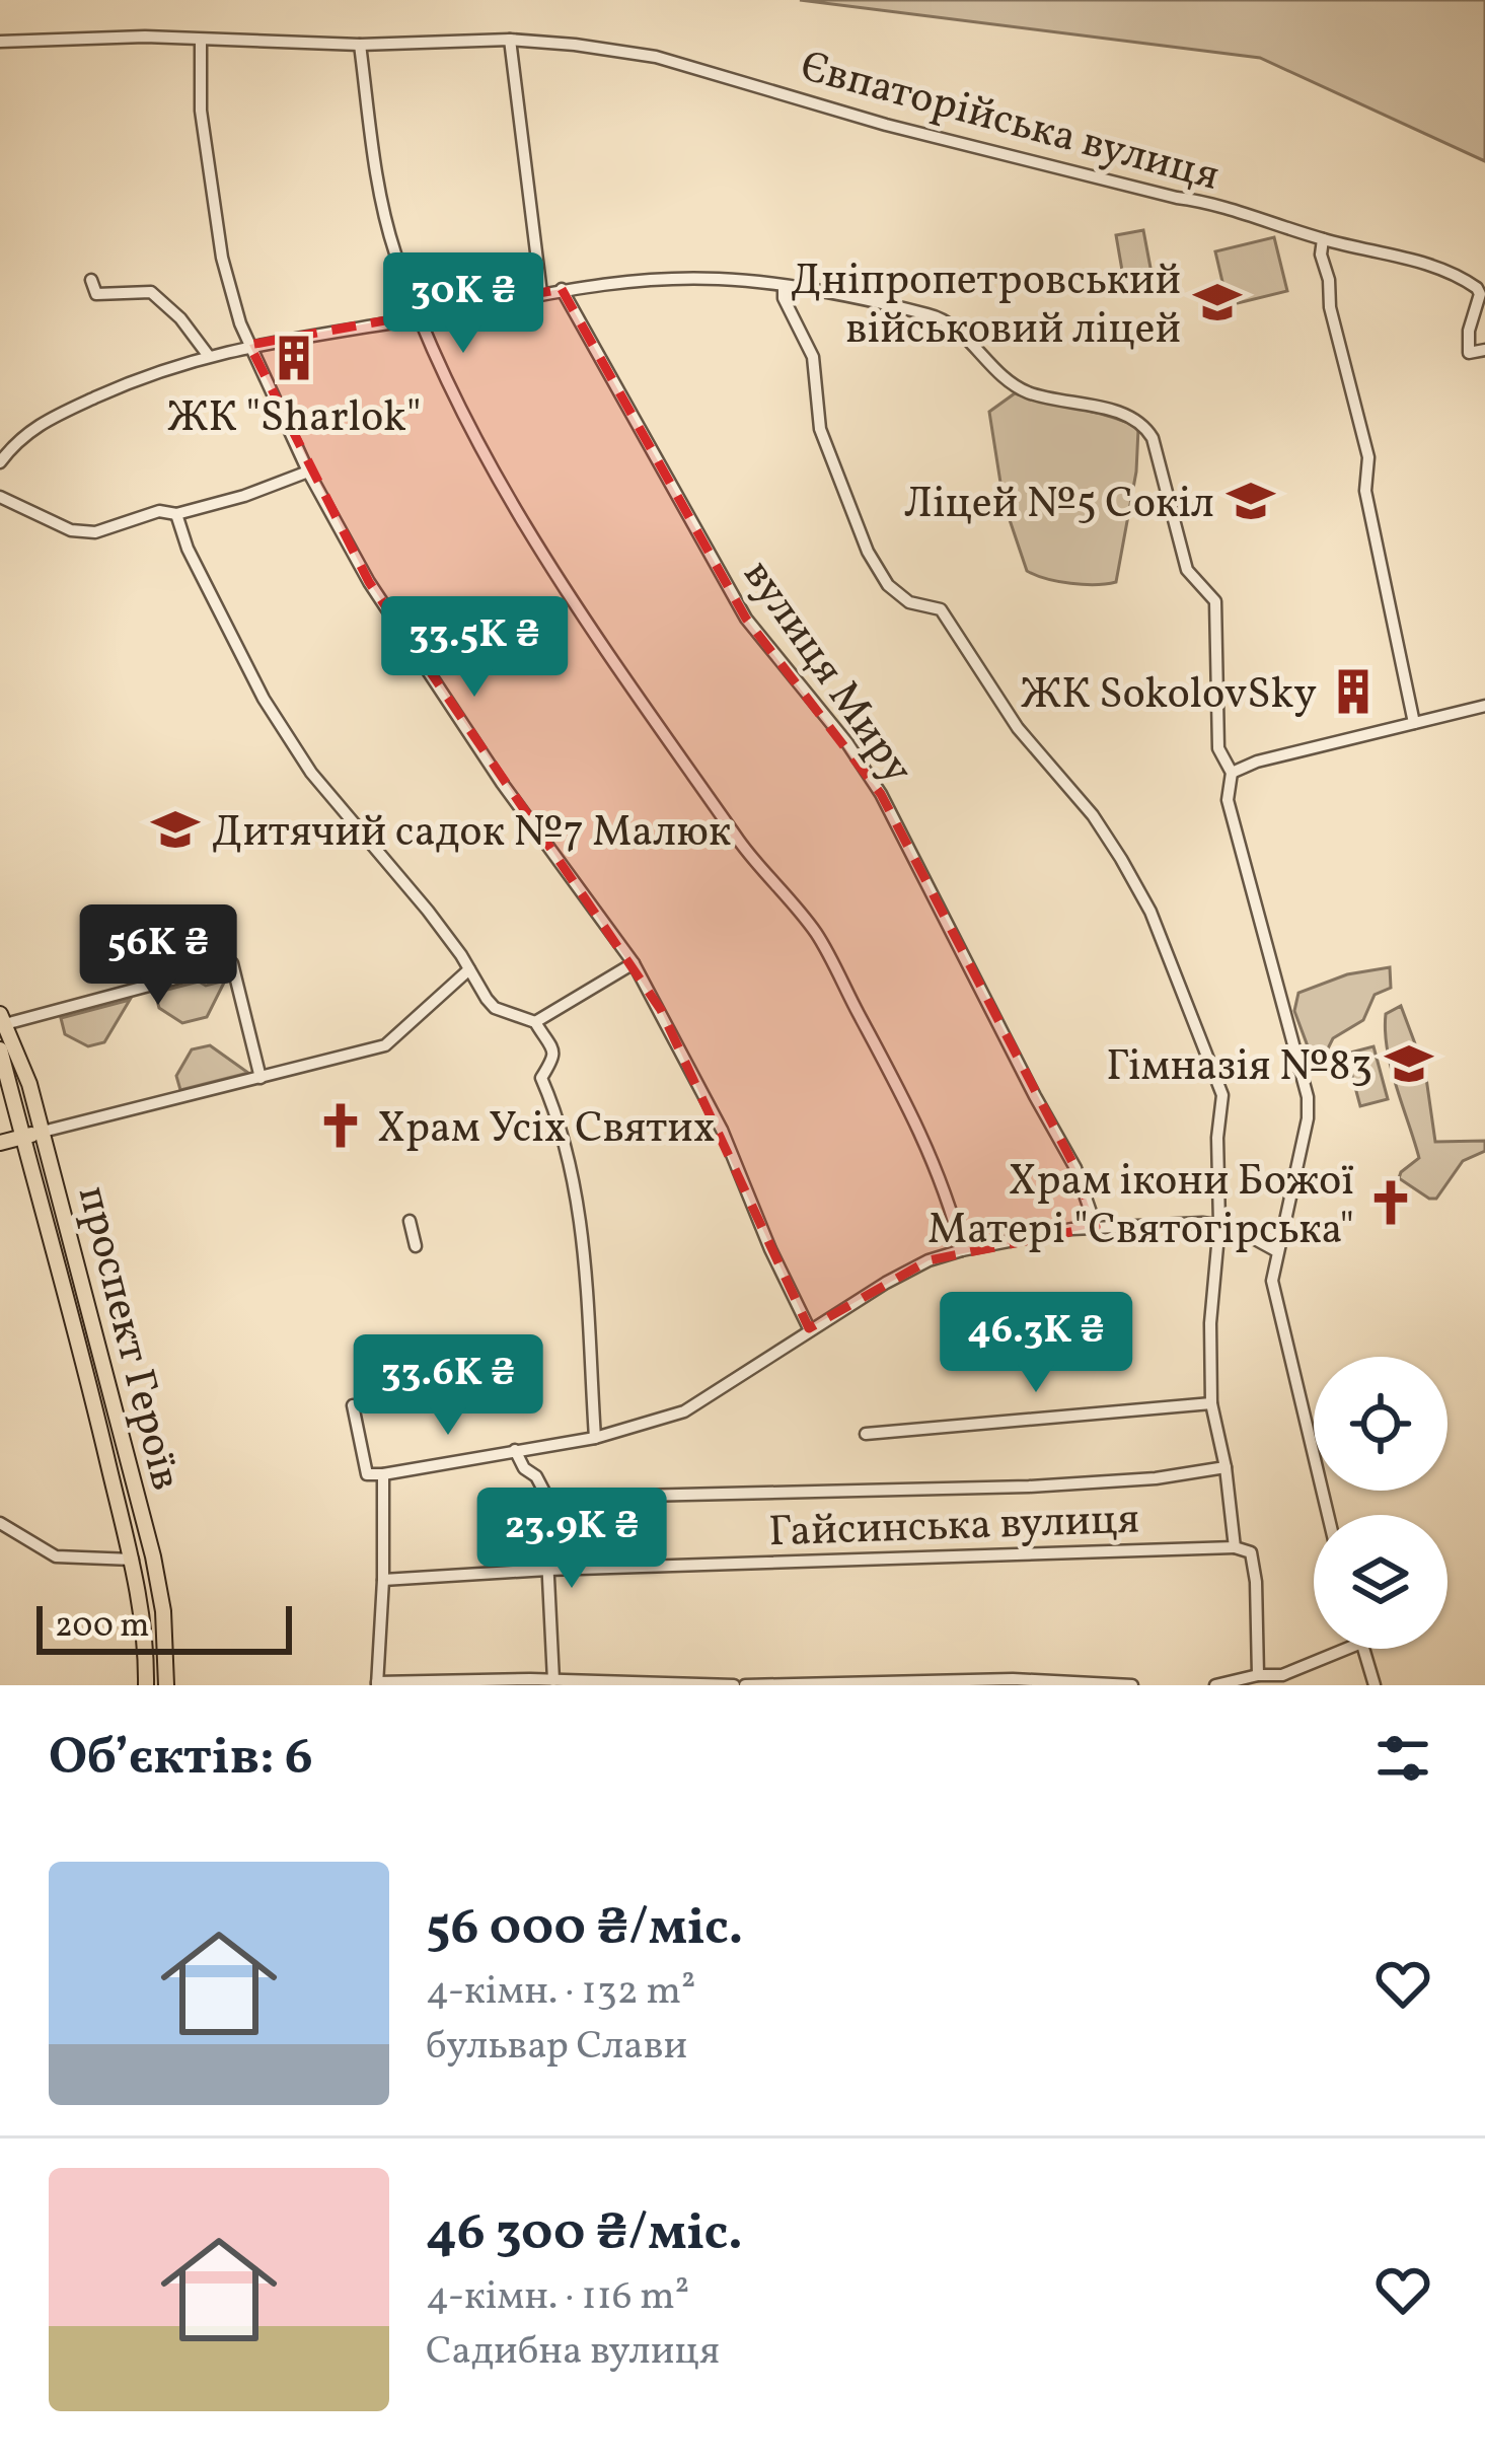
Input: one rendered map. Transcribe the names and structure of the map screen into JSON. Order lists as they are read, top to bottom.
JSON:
{
  "streets": {
    "main road": ["проспект Героїв"],
    "street": ["Євпаторійська вулиця", "вулиця Миру", "Гайсинська вулиця"]
  },
  "places": {
    "school or university": [
      "Дніпропетровський військовий ліцей",
      "Ліцей №5 Сокіл",
      "Дитячий садок №7 Малюк",
      "Гімназія №83"
    ],
    "building": ["ЖК \"Sharlok\"", "ЖК SokolovSky"],
    "church": ["Храм Усіх Святих", "Храм ікони Божої Матері \"Святогірська\""]
  },
  "scale_bar": "200 m",
  "page": {
    "price": [
      "30K ₴",
      "33.5K ₴",
      "56K ₴",
      "46.3K ₴",
      "33.6K ₴",
      "23.9K ₴"
    ],
    "scale": "200 m",
    "heading": "Об’єктів: 6",
    "list": [
      {
        "name": "56 000 ₴/міс.",
        "note": "4-кімн. · 132 m² · бульвар Слави"
      },
      {
        "name": "46 300 ₴/міс.",
        "note": "4-кімн. · 116 m² · Садибна вулиця"
      }
    ]
  }
}
